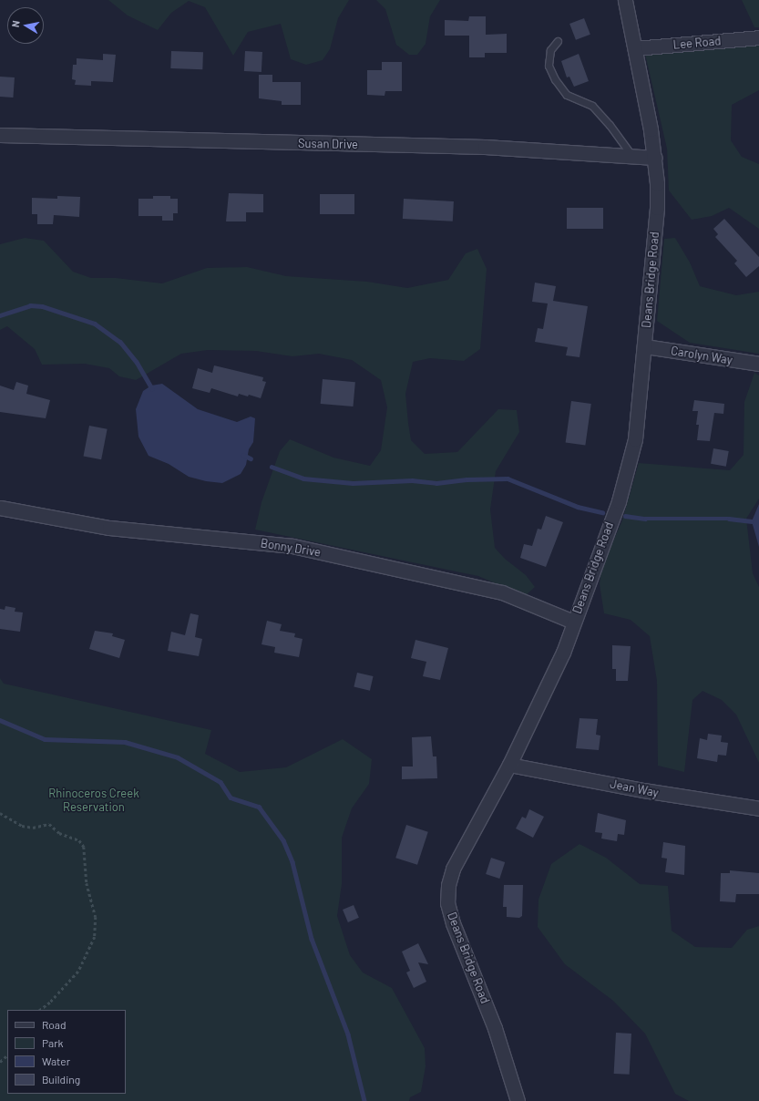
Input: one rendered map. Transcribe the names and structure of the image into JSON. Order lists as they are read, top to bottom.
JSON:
{
  "streets": {
    "street": [
      "Lee Road",
      "Susan Drive",
      "Deans Bridge Road",
      "Carolyn Way",
      "Bonny Drive",
      "Jean Way"
    ]
  },
  "crossings": [
    ["Lee Road", "Deans Bridge Road"],
    ["Susan Drive", "Deans Bridge Road"],
    ["Deans Bridge Road", "Carolyn Way"],
    ["Deans Bridge Road", "Bonny Drive"],
    ["Deans Bridge Road", "Jean Way"]
  ],
  "parks": ["Rhinoceros Creek Reservation"],
  "legend": [
    "Road",
    "Park",
    "Water",
    "Building"
  ],
  "north": "left"
}
